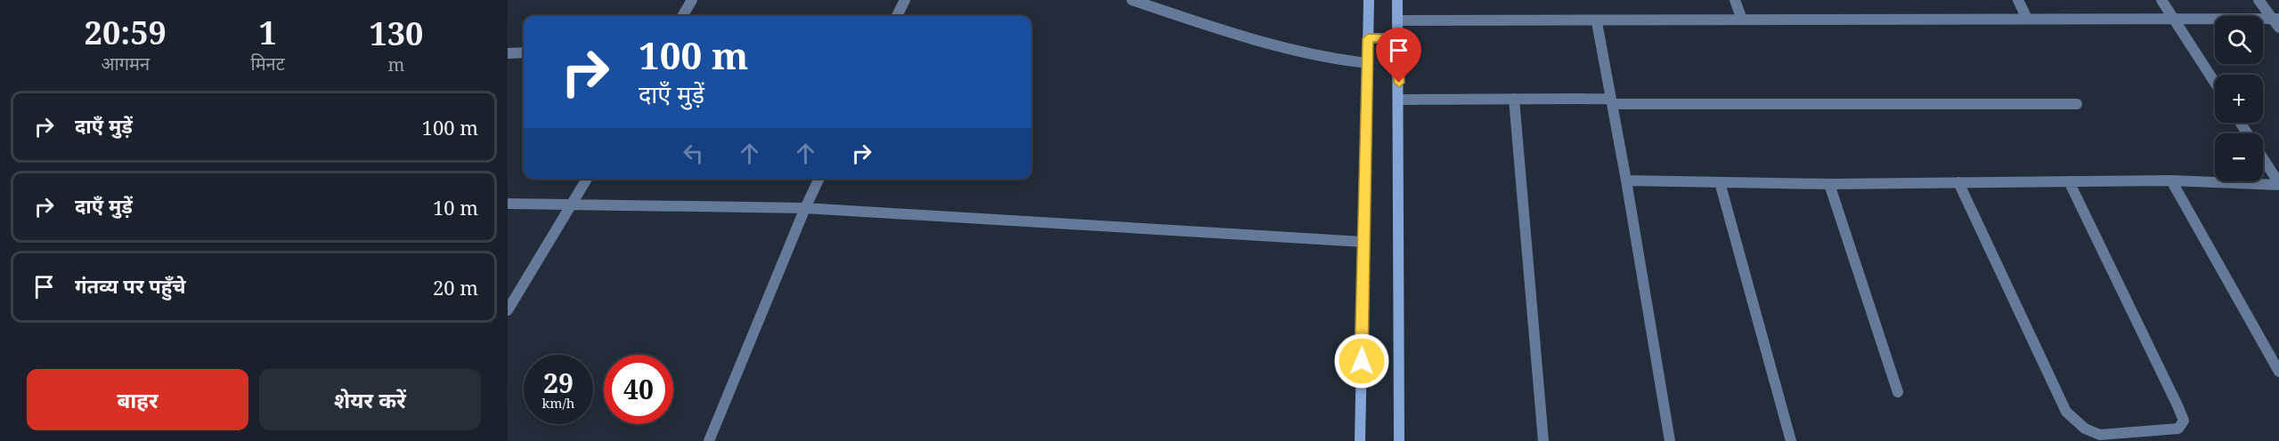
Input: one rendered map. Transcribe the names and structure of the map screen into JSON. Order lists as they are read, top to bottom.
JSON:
{
  "page": {
    "eta": [
      "20:59",
      "आगमन",
      "1",
      "मिनट",
      "130",
      "m"
    ],
    "map_buttons": ["+", "−"],
    "turn": ["100 m", "दाएँ मुड़ें"],
    "list": [
      {
        "name": "दाएँ मुड़ें",
        "value": "100 m"
      },
      {
        "name": "दाएँ मुड़ें",
        "value": "10 m"
      },
      {
        "name": "गंतव्य पर पहुँचे",
        "value": "20 m"
      }
    ],
    "speed": "29 km/h",
    "limit": "40",
    "buttons": ["बाहर", "शेयर करें"]
  }
}
